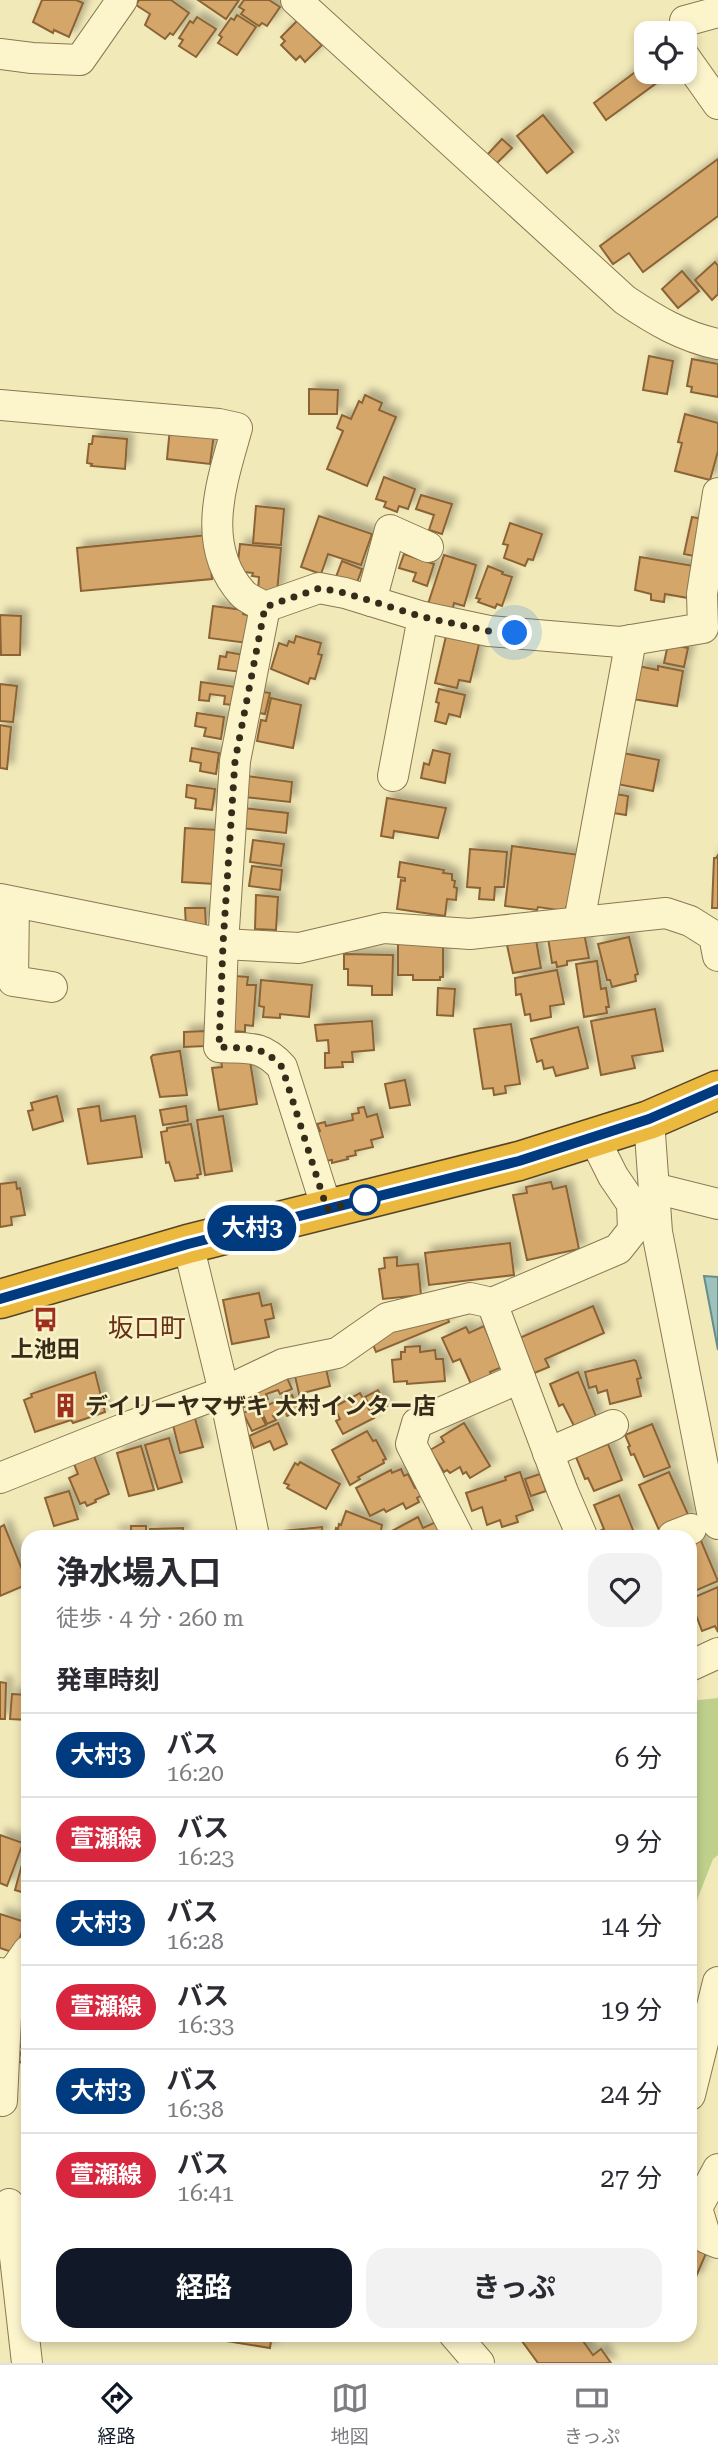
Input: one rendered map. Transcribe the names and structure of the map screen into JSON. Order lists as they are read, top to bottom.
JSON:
{
  "districts": ["坂口町"],
  "places": {
    "bus stop": ["上池田"],
    "building": ["デイリーヤマザキ 大村インター店"]
  },
  "lines": ["bus line 大村3"],
  "page": {
    "on_map": "大村3",
    "heading": [
      ["浄水場入口", "徒歩 · 4 分 · 260 m"],
      "発車時刻"
    ],
    "list": [
      {
        "mark": "大村3",
        "name": "バス",
        "note": "16:20",
        "value": "6 分"
      },
      {
        "mark": "萱瀬線",
        "name": "バス",
        "note": "16:23",
        "value": "9 分"
      },
      {
        "mark": "大村3",
        "name": "バス",
        "note": "16:28",
        "value": "14 分"
      },
      {
        "mark": "萱瀬線",
        "name": "バス",
        "note": "16:33",
        "value": "19 分"
      },
      {
        "mark": "大村3",
        "name": "バス",
        "note": "16:38",
        "value": "24 分"
      },
      {
        "mark": "萱瀬線",
        "name": "バス",
        "note": "16:41",
        "value": "27 分"
      }
    ],
    "buttons": ["経路", "きっぷ"],
    "tabs": ["経路", "地図", "きっぷ"]
  }
}
